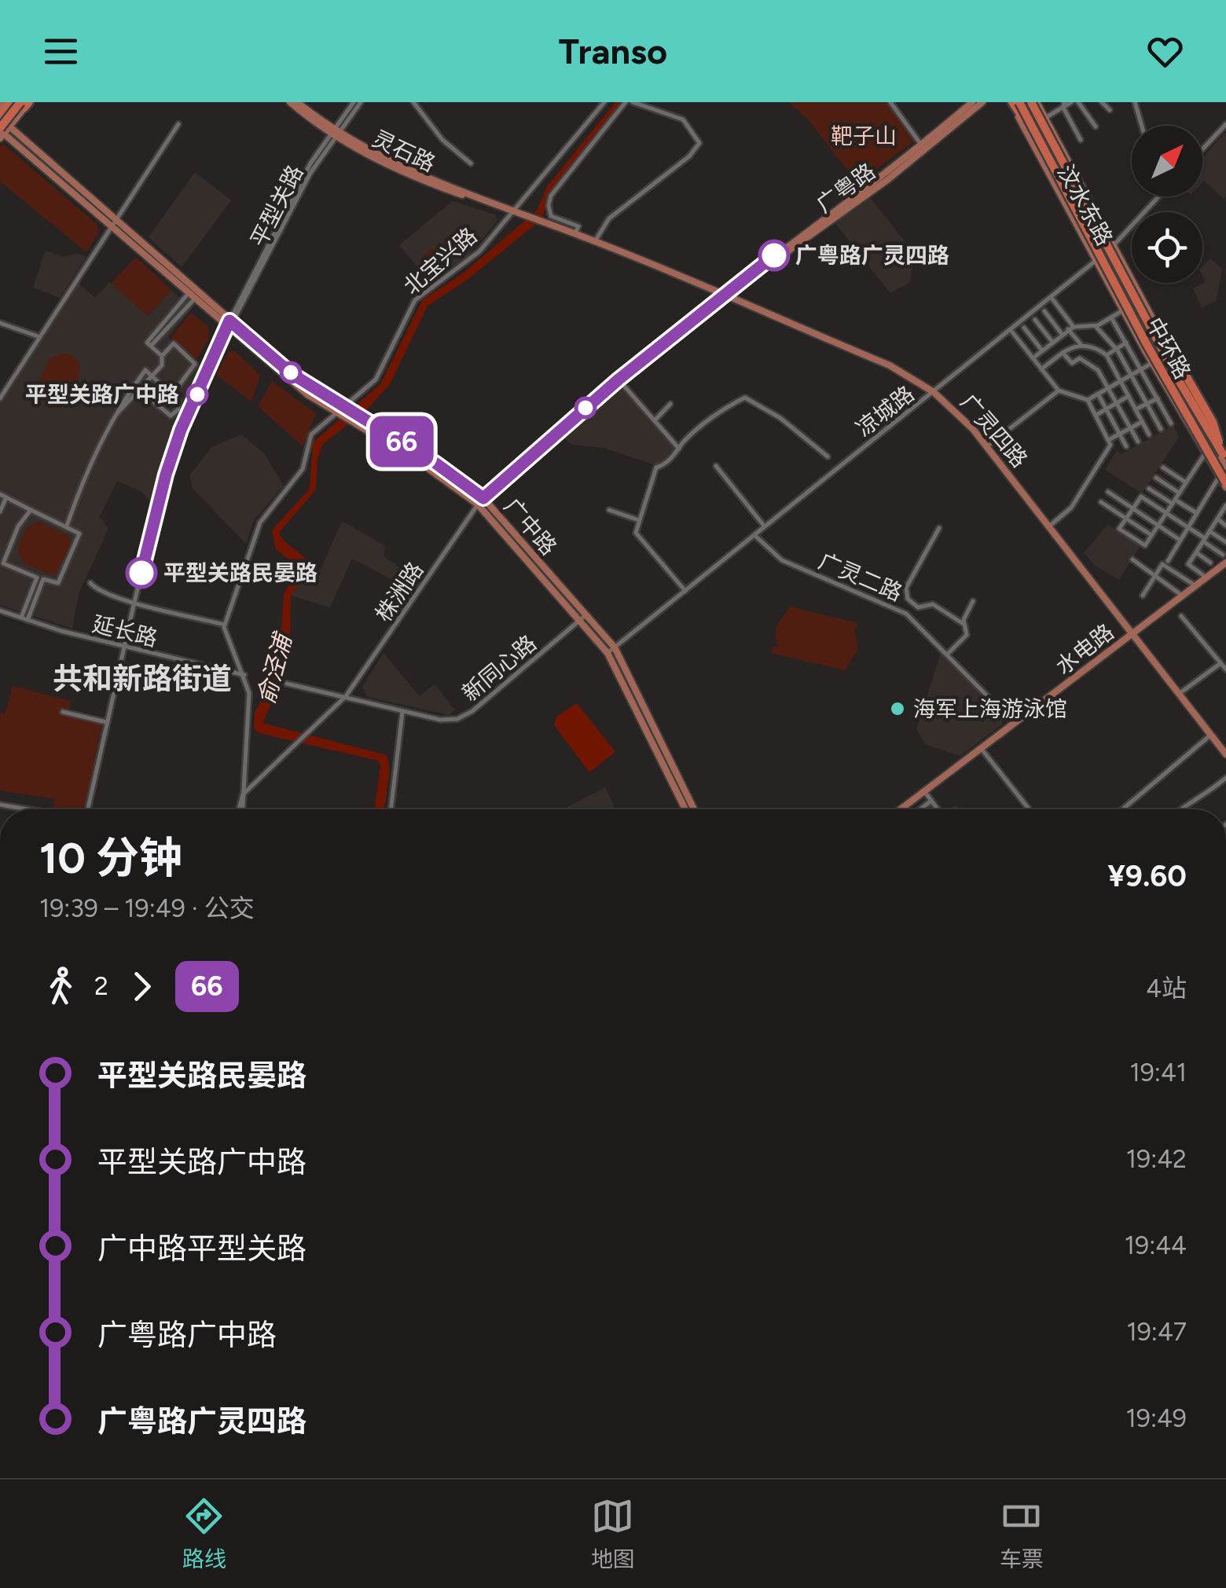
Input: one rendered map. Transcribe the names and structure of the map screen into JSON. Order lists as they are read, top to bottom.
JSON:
{
  "streets": {
    "highway": ["中环路"],
    "main road": [
      "灵石路",
      "广粤路",
      "汶水东路",
      "广灵四路",
      "广中路",
      "水电路"
    ],
    "street": [
      "平型关路",
      "北宝兴路",
      "凉城路",
      "广灵二路",
      "株洲路",
      "延长路",
      "新同心路"
    ]
  },
  "crossings": [
    ["灵石路", "平型关路"],
    ["灵石路", "北宝兴路"],
    ["灵石路", "广灵四路"],
    ["广粤路", "广灵四路"],
    ["广粤路", "广中路"],
    ["广粤路", "株洲路"],
    ["汶水东路", "中环路"],
    ["汶水东路", "凉城路"],
    ["平型关路", "广中路"],
    ["平型关路", "延长路"],
    ["北宝兴路", "广中路"],
    ["凉城路", "广灵四路"],
    ["凉城路", "广中路"],
    ["凉城路", "广灵二路"],
    ["广灵四路", "水电路"],
    ["广中路", "株洲路"],
    ["广中路", "新同心路"],
    ["广灵二路", "水电路"],
    ["株洲路", "新同心路"]
  ],
  "districts": ["共和新路街道"],
  "water": ["俞泾浦"],
  "parks": ["靶子山"],
  "places": [
    "广粤路广灵四路",
    "平型关路广中路",
    "平型关路民晏路",
    "海军上海游泳馆"
  ],
  "lines": ["bus line 66"],
  "north": "top right",
  "page": {
    "header": "Transo",
    "on_map": "66",
    "heading": ["10 分钟", "19:39 – 19:49 · 公交", "¥9.60"],
    "legs": ["2", "66", "4站"],
    "list": [
      {
        "name": "平型关路民晏路",
        "value": "19:41"
      },
      {
        "name": "平型关路广中路",
        "value": "19:42"
      },
      {
        "name": "广中路平型关路",
        "value": "19:44"
      },
      {
        "name": "广粤路广中路",
        "value": "19:47"
      },
      {
        "name": "广粤路广灵四路",
        "value": "19:49"
      }
    ],
    "tabs": ["路线", "地图", "车票"]
  }
}
